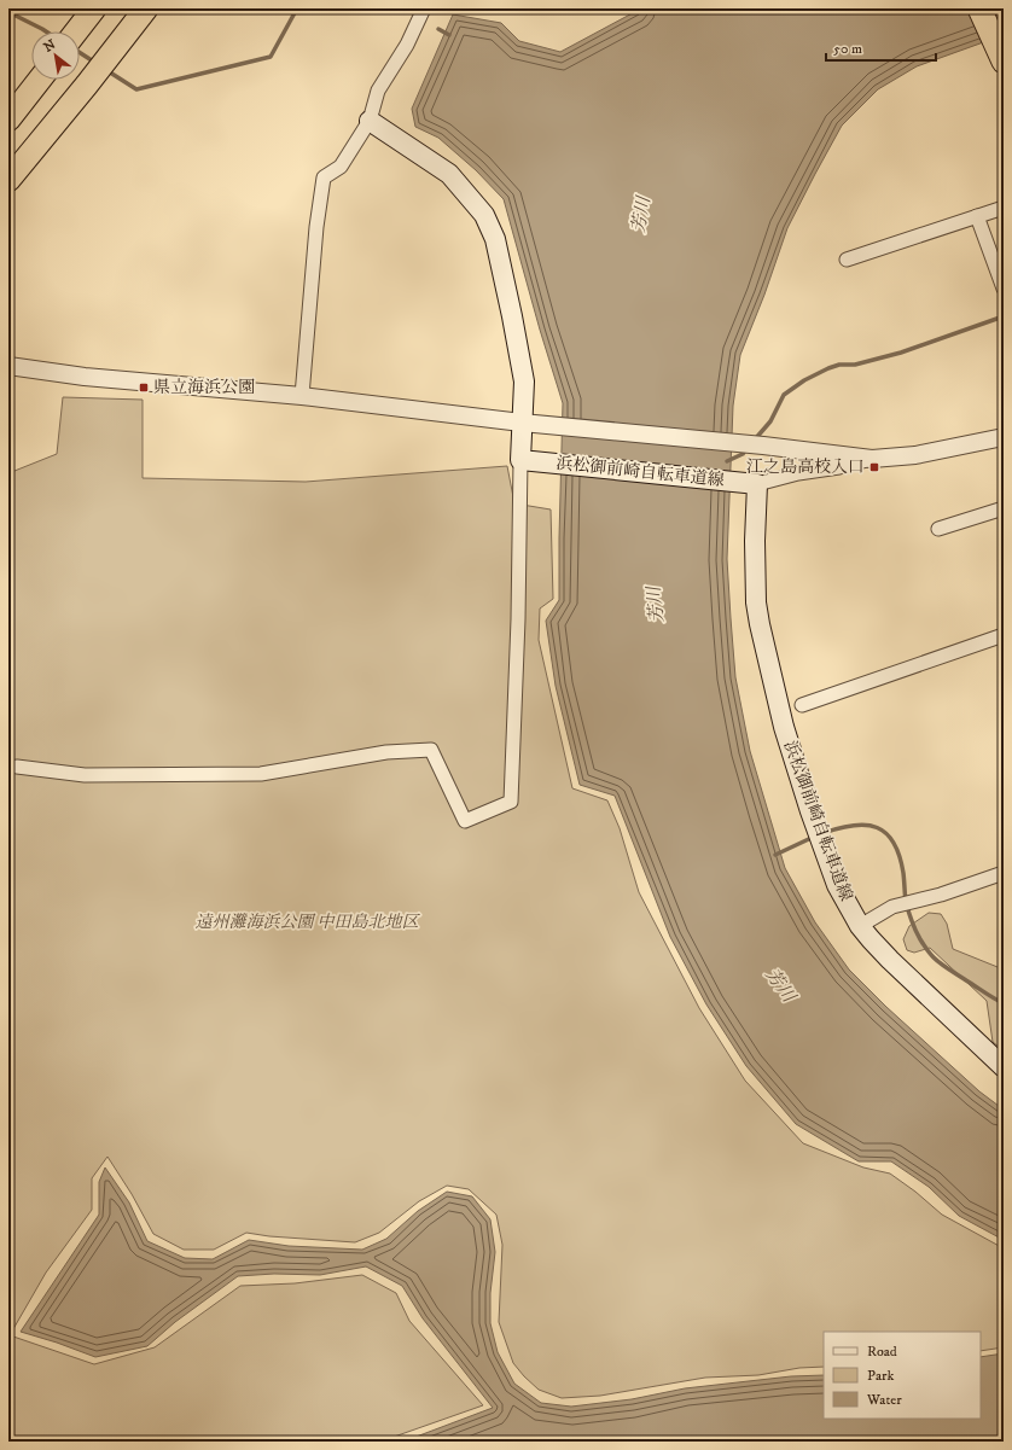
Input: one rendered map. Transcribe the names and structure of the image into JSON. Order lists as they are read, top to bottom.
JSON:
{
  "streets": {
    "main road": ["浜松御前崎自転車道線"]
  },
  "water": ["芳川"],
  "parks": ["遠州灘海浜公園 中田島北地区"],
  "places": {
    "transit": ["県立海浜公園", "江之島高校入口"]
  },
  "legend": ["Road", "Park", "Water"],
  "scale_bar": "50 m",
  "north": "top left"
}
